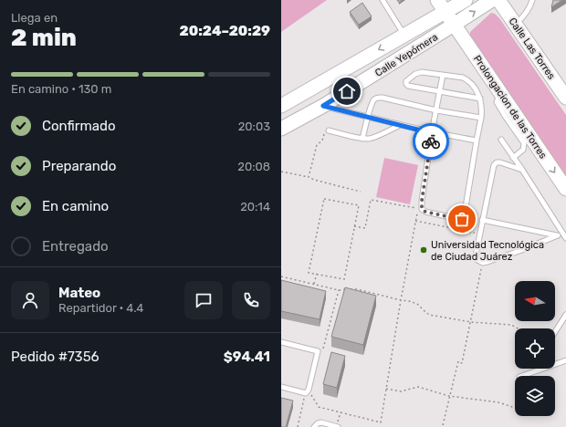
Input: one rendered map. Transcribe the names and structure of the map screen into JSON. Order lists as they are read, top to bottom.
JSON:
{
  "streets": {
    "main road": ["Calle Las Torres", "Calle Yepómera", "Prolongacion de las Torres"]
  },
  "crossings": [
    ["Calle Yepómera", "Prolongacion de las Torres"]
  ],
  "one_way": ["Prolongacion de las Torres"],
  "places": ["Universidad Tecnológica de Ciudad Juárez"],
  "north": "left",
  "page": {
    "heading": ["2 min", "Llega en", "20:24–20:29"],
    "panel": [
      "Mateo",
      "Repartidor · 4.4",
      "Pedido #7356",
      "$94.41"
    ],
    "bar": "En camino · 130 m",
    "list": [
      ["Confirmado", "20:03"],
      ["Preparando", "20:08"],
      ["En camino", "20:14"],
      "Entregado"
    ]
  }
}
